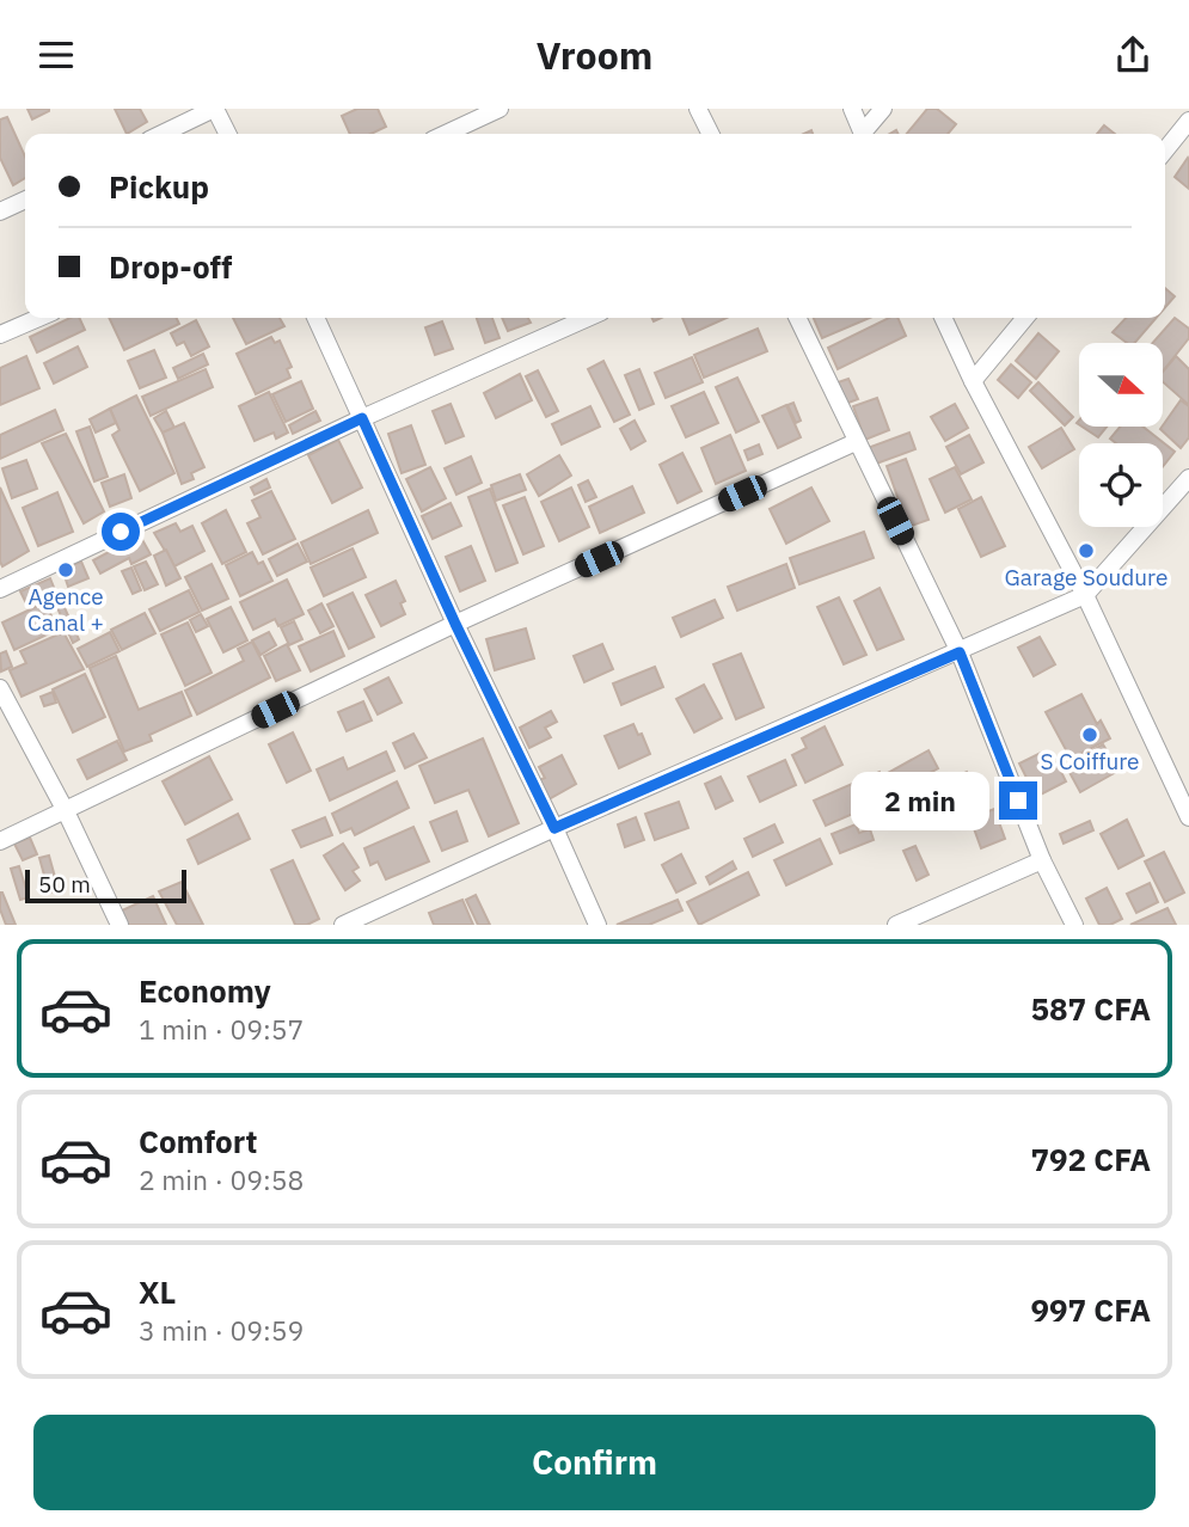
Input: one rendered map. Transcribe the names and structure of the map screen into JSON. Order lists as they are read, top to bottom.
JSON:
{
  "places": ["Garage Soudure", "Agence Canal +", "S Coiffure"],
  "scale_bar": "50 m",
  "north": "right",
  "page": {
    "header": "Vroom",
    "banner": ["Pickup", "Drop-off"],
    "bubble": "2 min",
    "scale": "50 m",
    "list": [
      {
        "name": "Economy",
        "note": "1 min · 09:57",
        "value": "587 CFA"
      },
      {
        "name": "Comfort",
        "note": "2 min · 09:58",
        "value": "792 CFA"
      },
      {
        "name": "XL",
        "note": "3 min · 09:59",
        "value": "997 CFA"
      }
    ],
    "buttons": "Confirm"
  }
}
